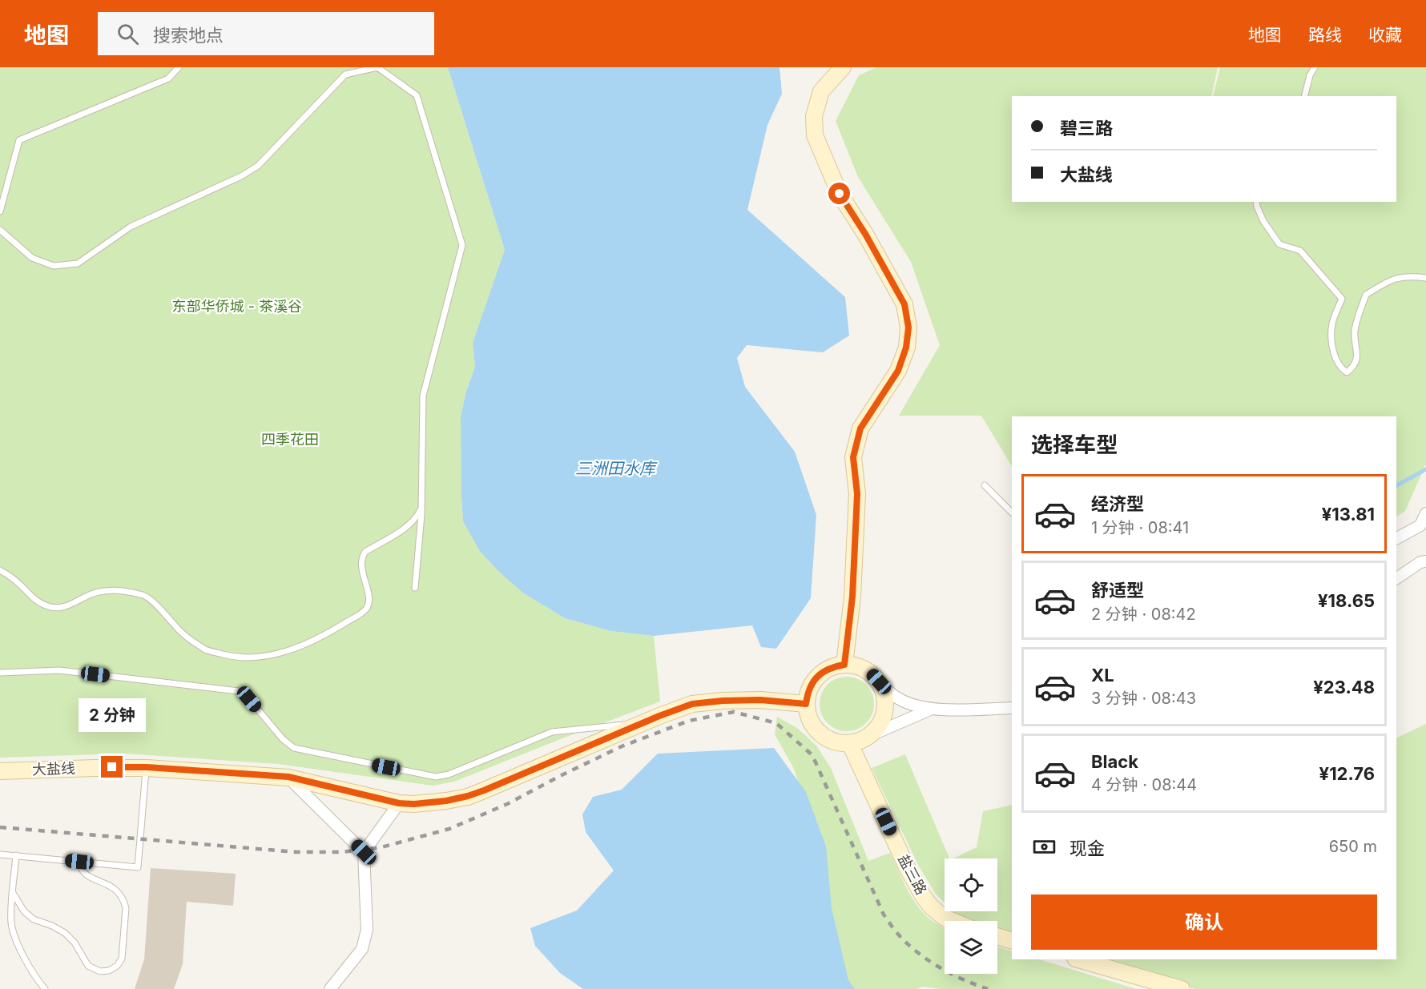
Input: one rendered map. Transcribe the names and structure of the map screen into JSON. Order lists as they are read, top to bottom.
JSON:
{
  "streets": {
    "main road": ["大盐线", "盐三路"]
  },
  "crossings": [
    ["大盐线", "盐三路"]
  ],
  "water": ["三洲田水库"],
  "parks": ["东部华侨城 - 茶溪谷", "四季花田"],
  "page": {
    "header": "地图",
    "search": "搜索地点",
    "nav": ["地图", "路线", "收藏"],
    "banner": ["碧三路", "大盐线"],
    "heading": "选择车型",
    "list": [
      {
        "name": "经济型",
        "note": "1 分钟 · 08:41",
        "value": "¥13.81"
      },
      {
        "name": "舒适型",
        "note": "2 分钟 · 08:42",
        "value": "¥18.65"
      },
      {
        "name": "XL",
        "note": "3 分钟 · 08:43",
        "value": "¥23.48"
      },
      {
        "name": "Black",
        "note": "4 分钟 · 08:44",
        "value": "¥12.76"
      }
    ],
    "bubble": "2 分钟",
    "pay": ["现金", "650 m"],
    "buttons": "确认"
  }
}
